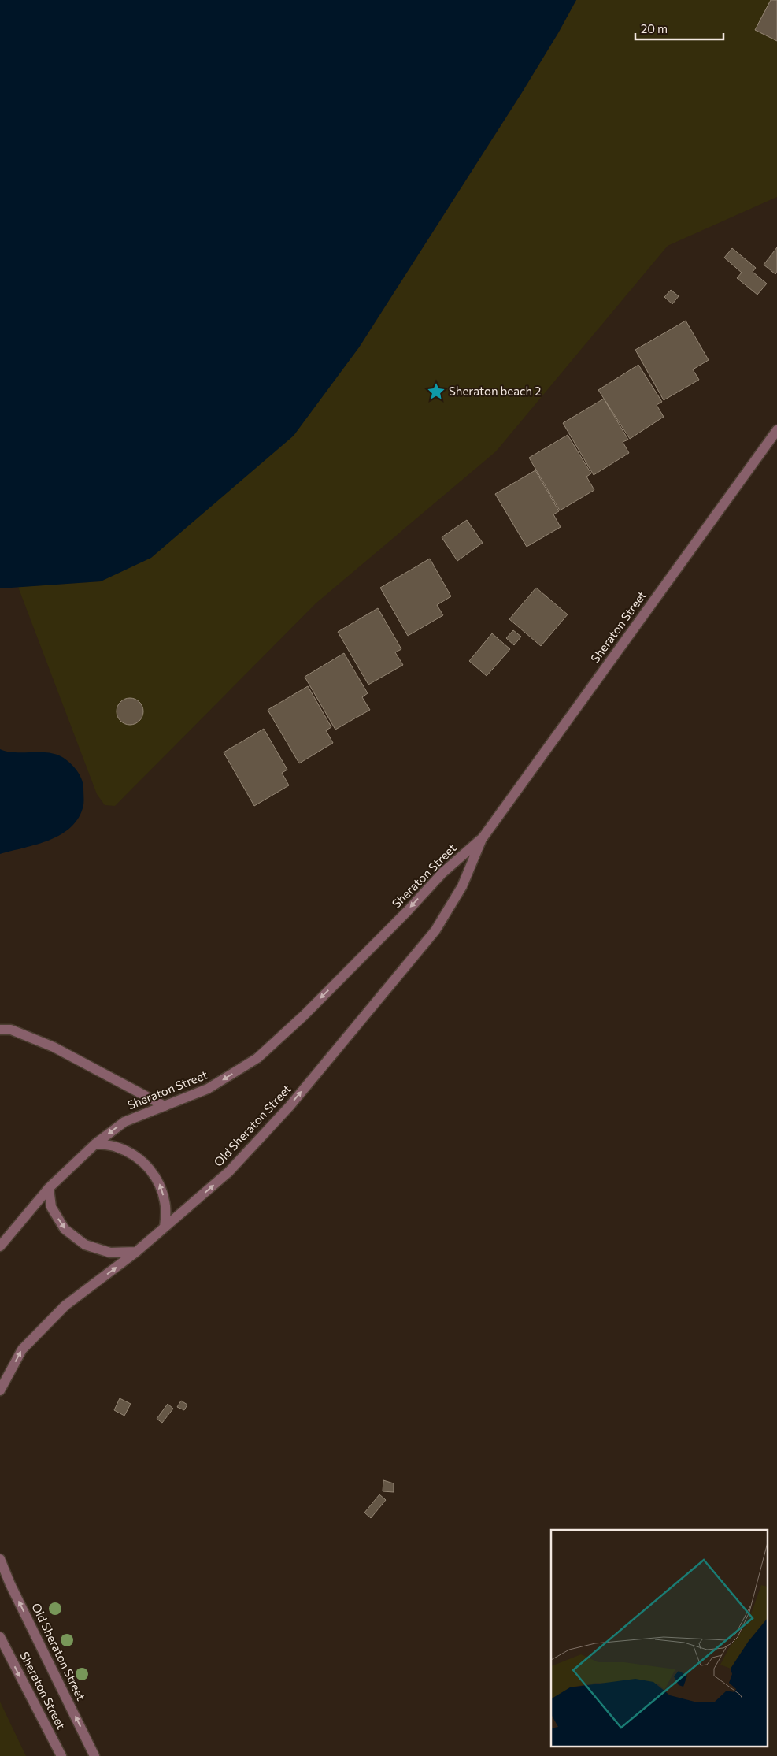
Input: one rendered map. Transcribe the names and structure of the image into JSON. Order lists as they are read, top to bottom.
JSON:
{
  "streets": {
    "street": ["Sheraton Street", "Old Sheraton Street"]
  },
  "crossings": [
    ["Sheraton Street", "Old Sheraton Street"]
  ],
  "one_way": ["Sheraton Street", "Old Sheraton Street"],
  "places": {
    "place": ["Sheraton beach 2"]
  },
  "scale_bar": "20 m"
}
